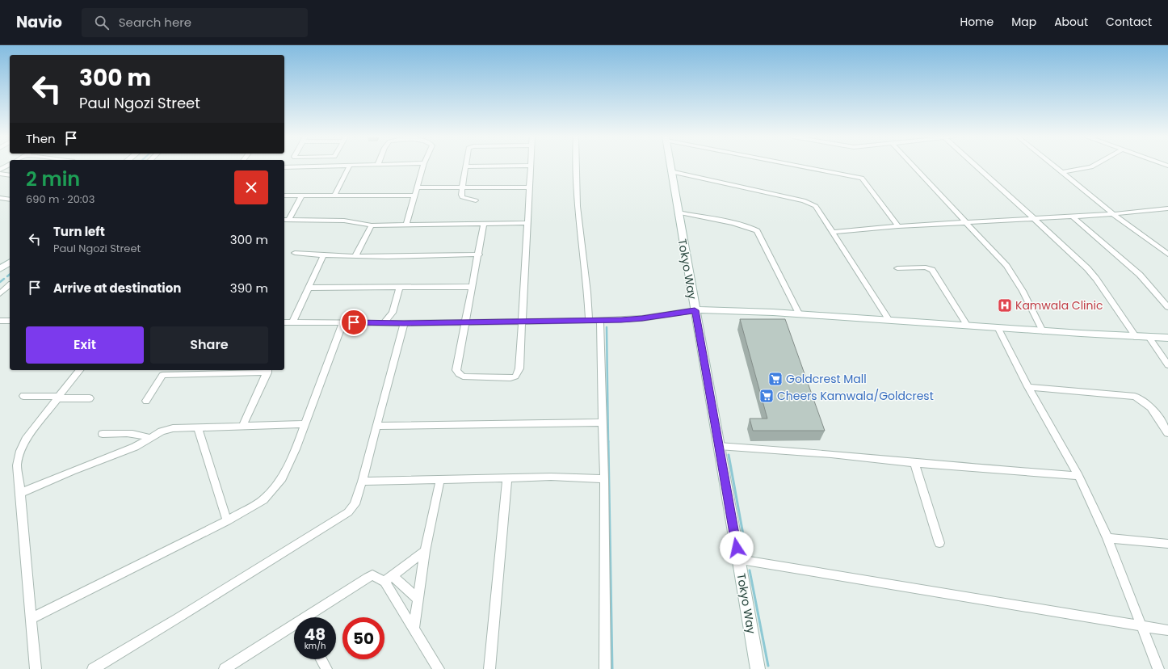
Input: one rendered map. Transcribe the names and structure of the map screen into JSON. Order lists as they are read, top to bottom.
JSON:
{
  "streets": {
    "main road": ["Tokyo Way"]
  },
  "places": {
    "hospital": ["Kamwala Clinic"],
    "supermarket": ["Goldcrest Mall", "Cheers Kamwala/Goldcrest"]
  },
  "page": {
    "header": "Navio",
    "search": "Search here",
    "nav": [
      "Home",
      "Map",
      "About",
      "Contact"
    ],
    "turn": ["300 m", "Paul Ngozi Street"],
    "then": "Then",
    "heading": ["2 min", "690 m · 20:03"],
    "list": [
      {
        "name": "Turn left",
        "note": "Paul Ngozi Street",
        "value": "300 m"
      },
      {
        "name": "Arrive at destination",
        "value": "390 m"
      }
    ],
    "buttons": ["Exit", "Share"],
    "speed": "48 km/h",
    "limit": "50"
  }
}
